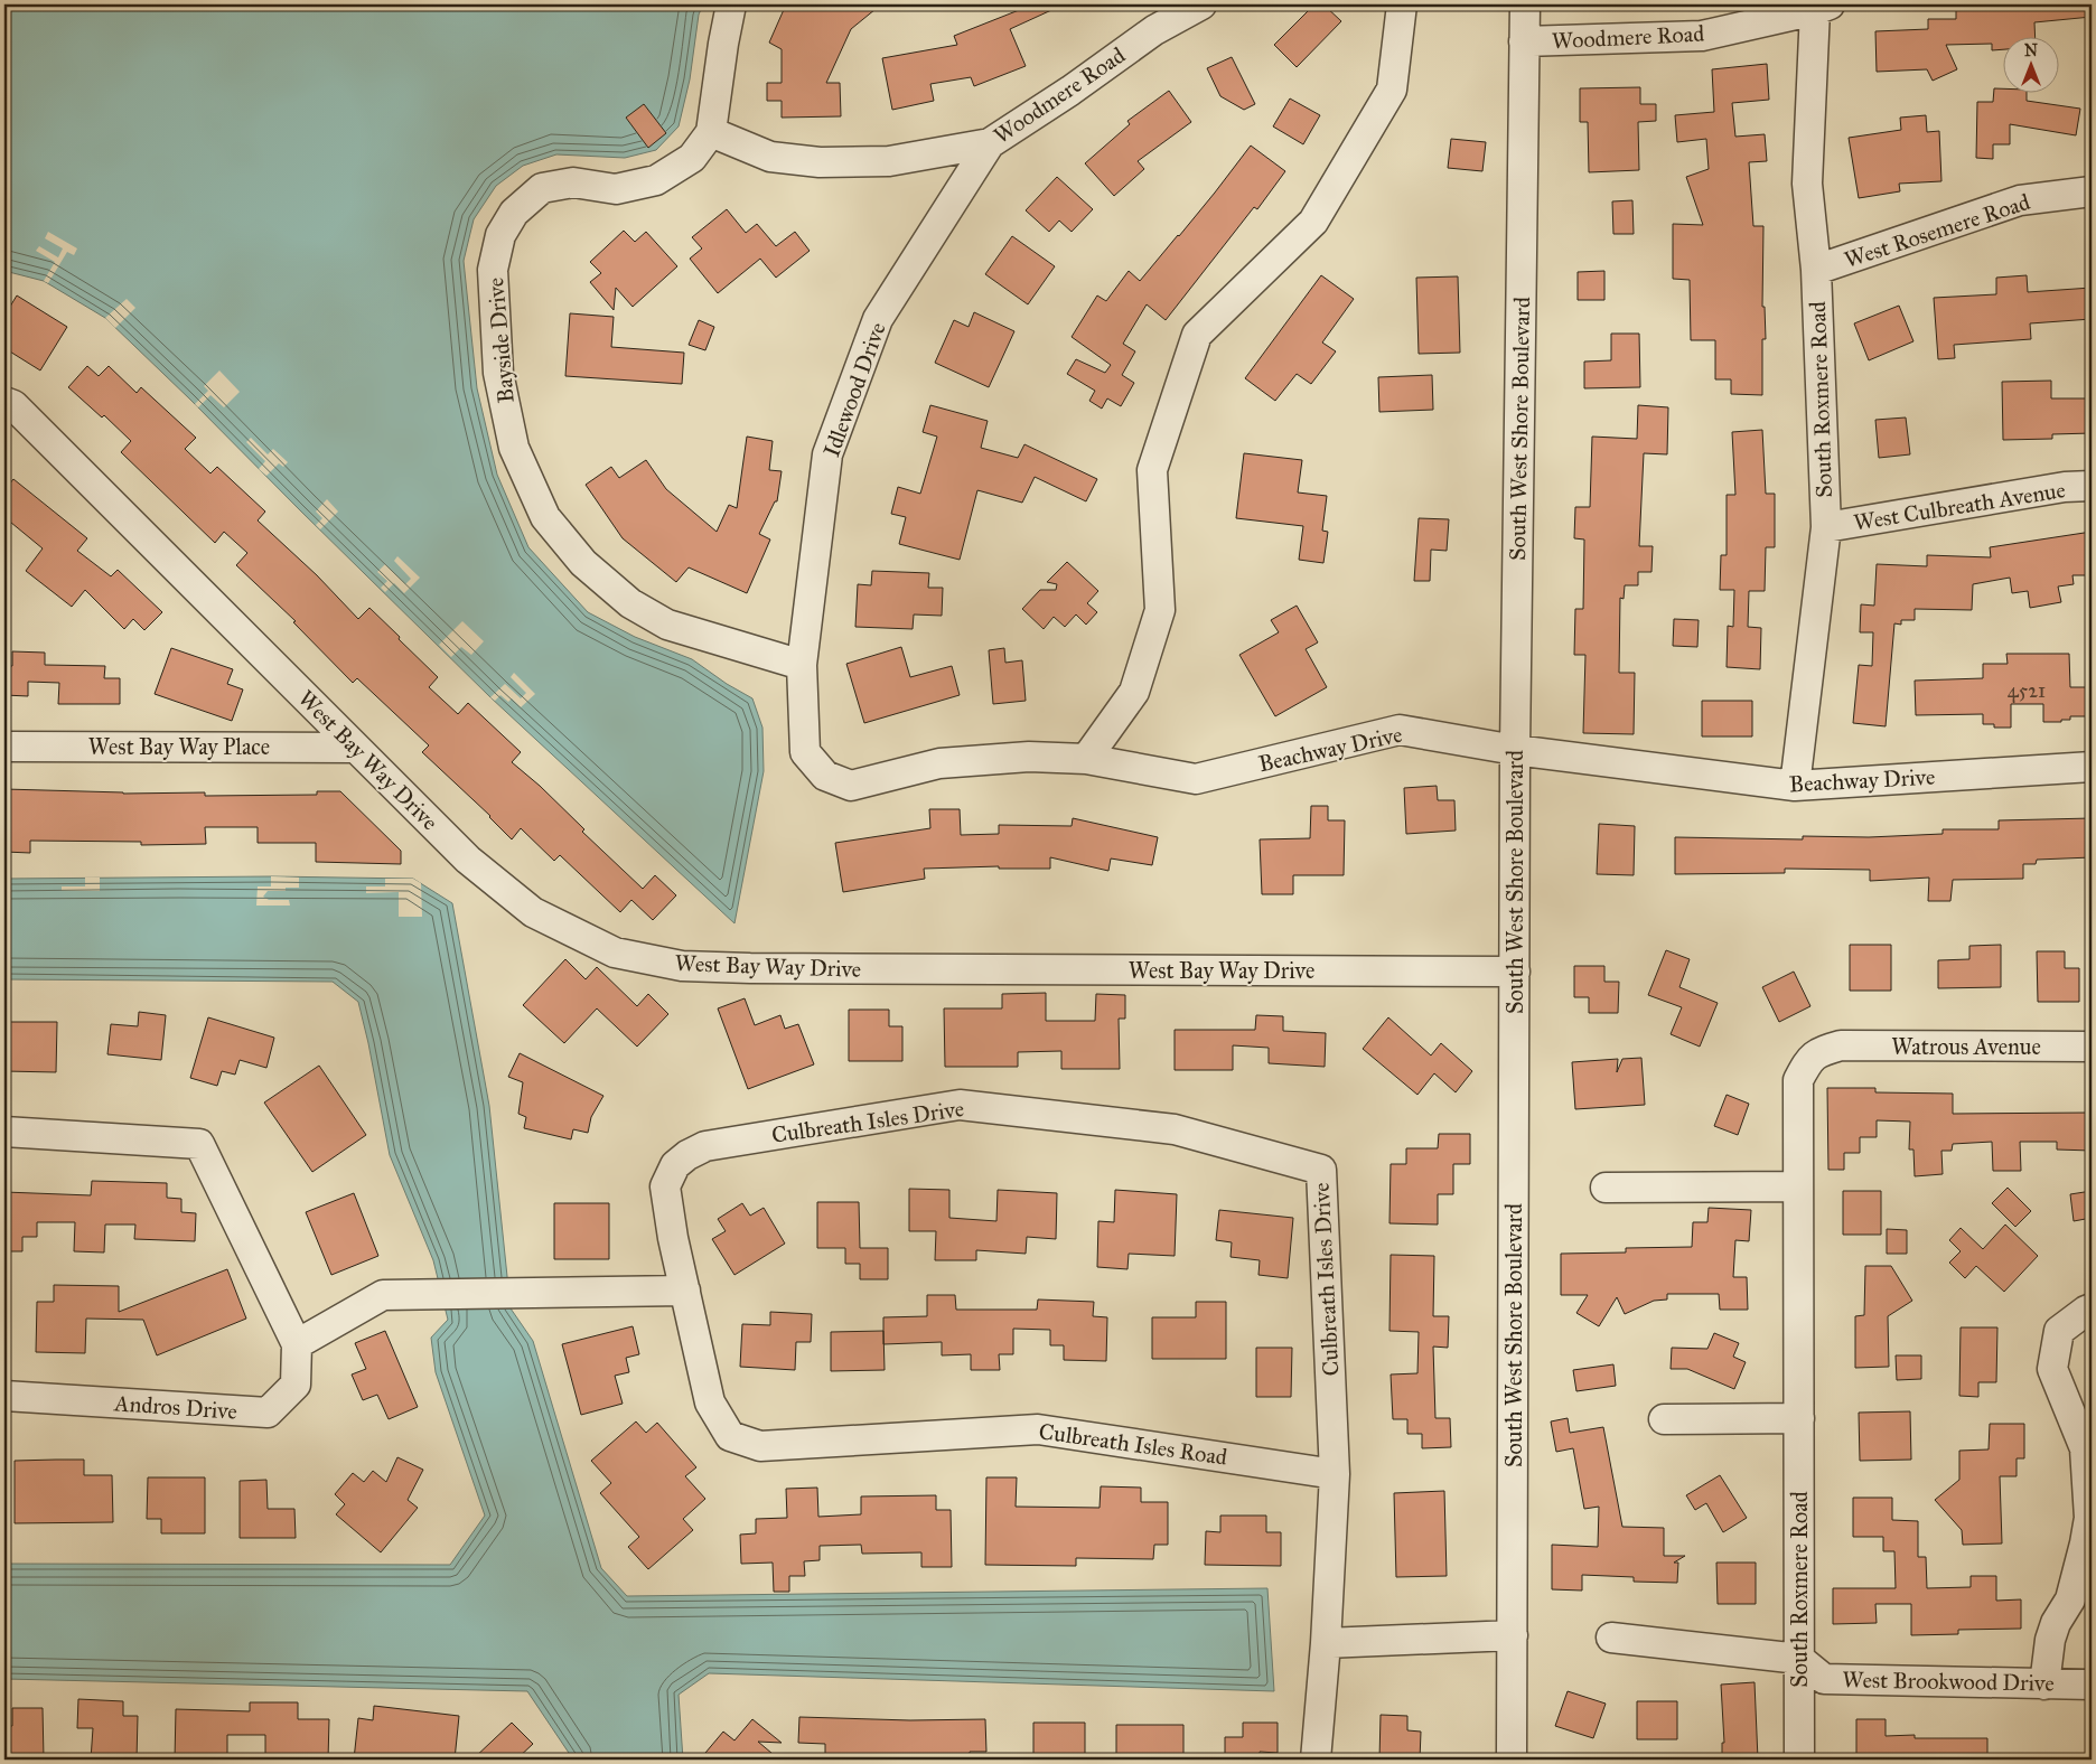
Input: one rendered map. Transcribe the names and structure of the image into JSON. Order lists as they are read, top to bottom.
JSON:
{
  "streets": {
    "street": [
      "Woodmere Road",
      "West Rosemere Road",
      "Bayside Drive",
      "Idlewood Drive",
      "South Roxmere Road",
      "South West Shore Boulevard",
      "West Culbreath Avenue",
      "West Bay Way Place",
      "Beachway Drive",
      "West Bay Way Drive",
      "Watrous Avenue",
      "Culbreath Isles Drive",
      "Andros Drive",
      "Culbreath Isles Road",
      "West Brookwood Drive"
    ]
  },
  "crossings": [
    ["Woodmere Road", "Bayside Drive"],
    ["Woodmere Road", "Idlewood Drive"],
    ["Woodmere Road", "South Roxmere Road"],
    ["Woodmere Road", "South West Shore Boulevard"],
    ["West Rosemere Road", "South Roxmere Road"],
    ["Bayside Drive", "Idlewood Drive"],
    ["Bayside Drive", "Beachway Drive"],
    ["Idlewood Drive", "Beachway Drive"],
    ["South Roxmere Road", "West Culbreath Avenue"],
    ["South Roxmere Road", "Beachway Drive"],
    ["South Roxmere Road", "Watrous Avenue"],
    ["South Roxmere Road", "West Brookwood Drive"],
    ["South West Shore Boulevard", "Beachway Drive"],
    ["South West Shore Boulevard", "West Bay Way Drive"],
    ["West Bay Way Place", "West Bay Way Drive"],
    ["Culbreath Isles Drive", "Culbreath Isles Road"]
  ],
  "house_numbers": ["4521"],
  "north": "top"
}
